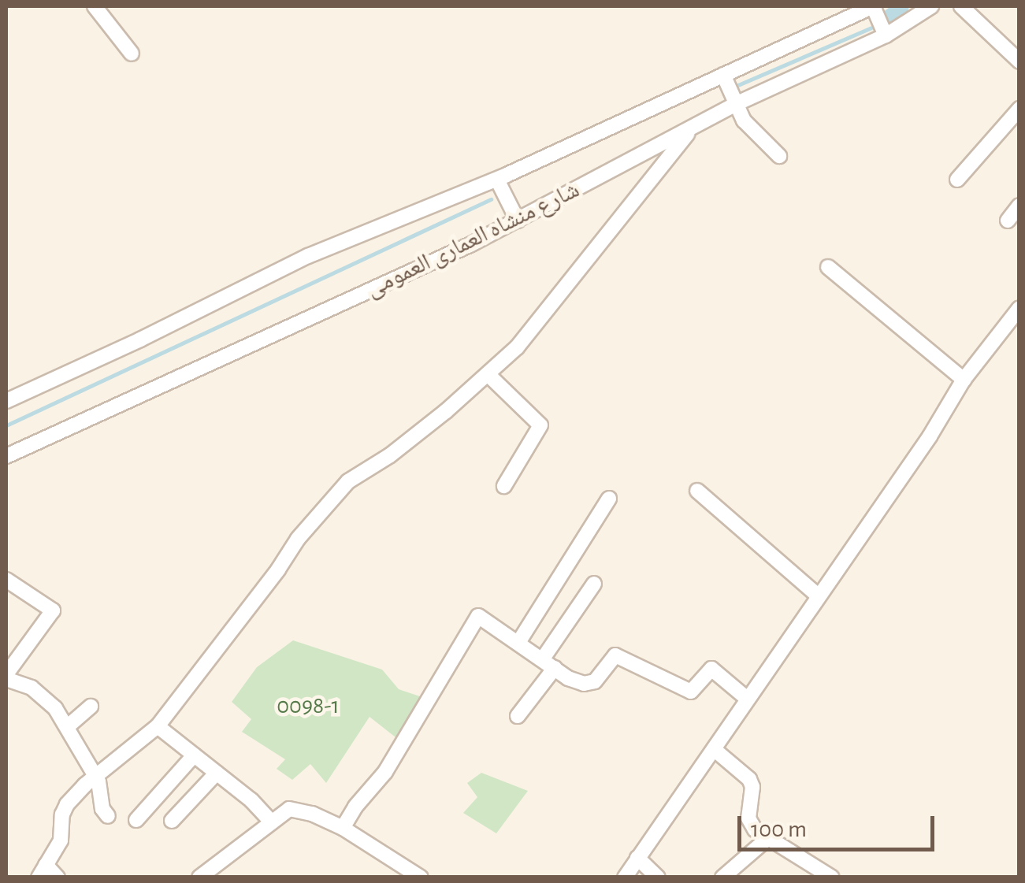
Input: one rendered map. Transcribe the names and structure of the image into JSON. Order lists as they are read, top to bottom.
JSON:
{
  "streets": {
    "street": ["شارع منشاه العمارى العمومى"]
  },
  "parks": ["0098-1"],
  "scale_bar": "100 m"
}
